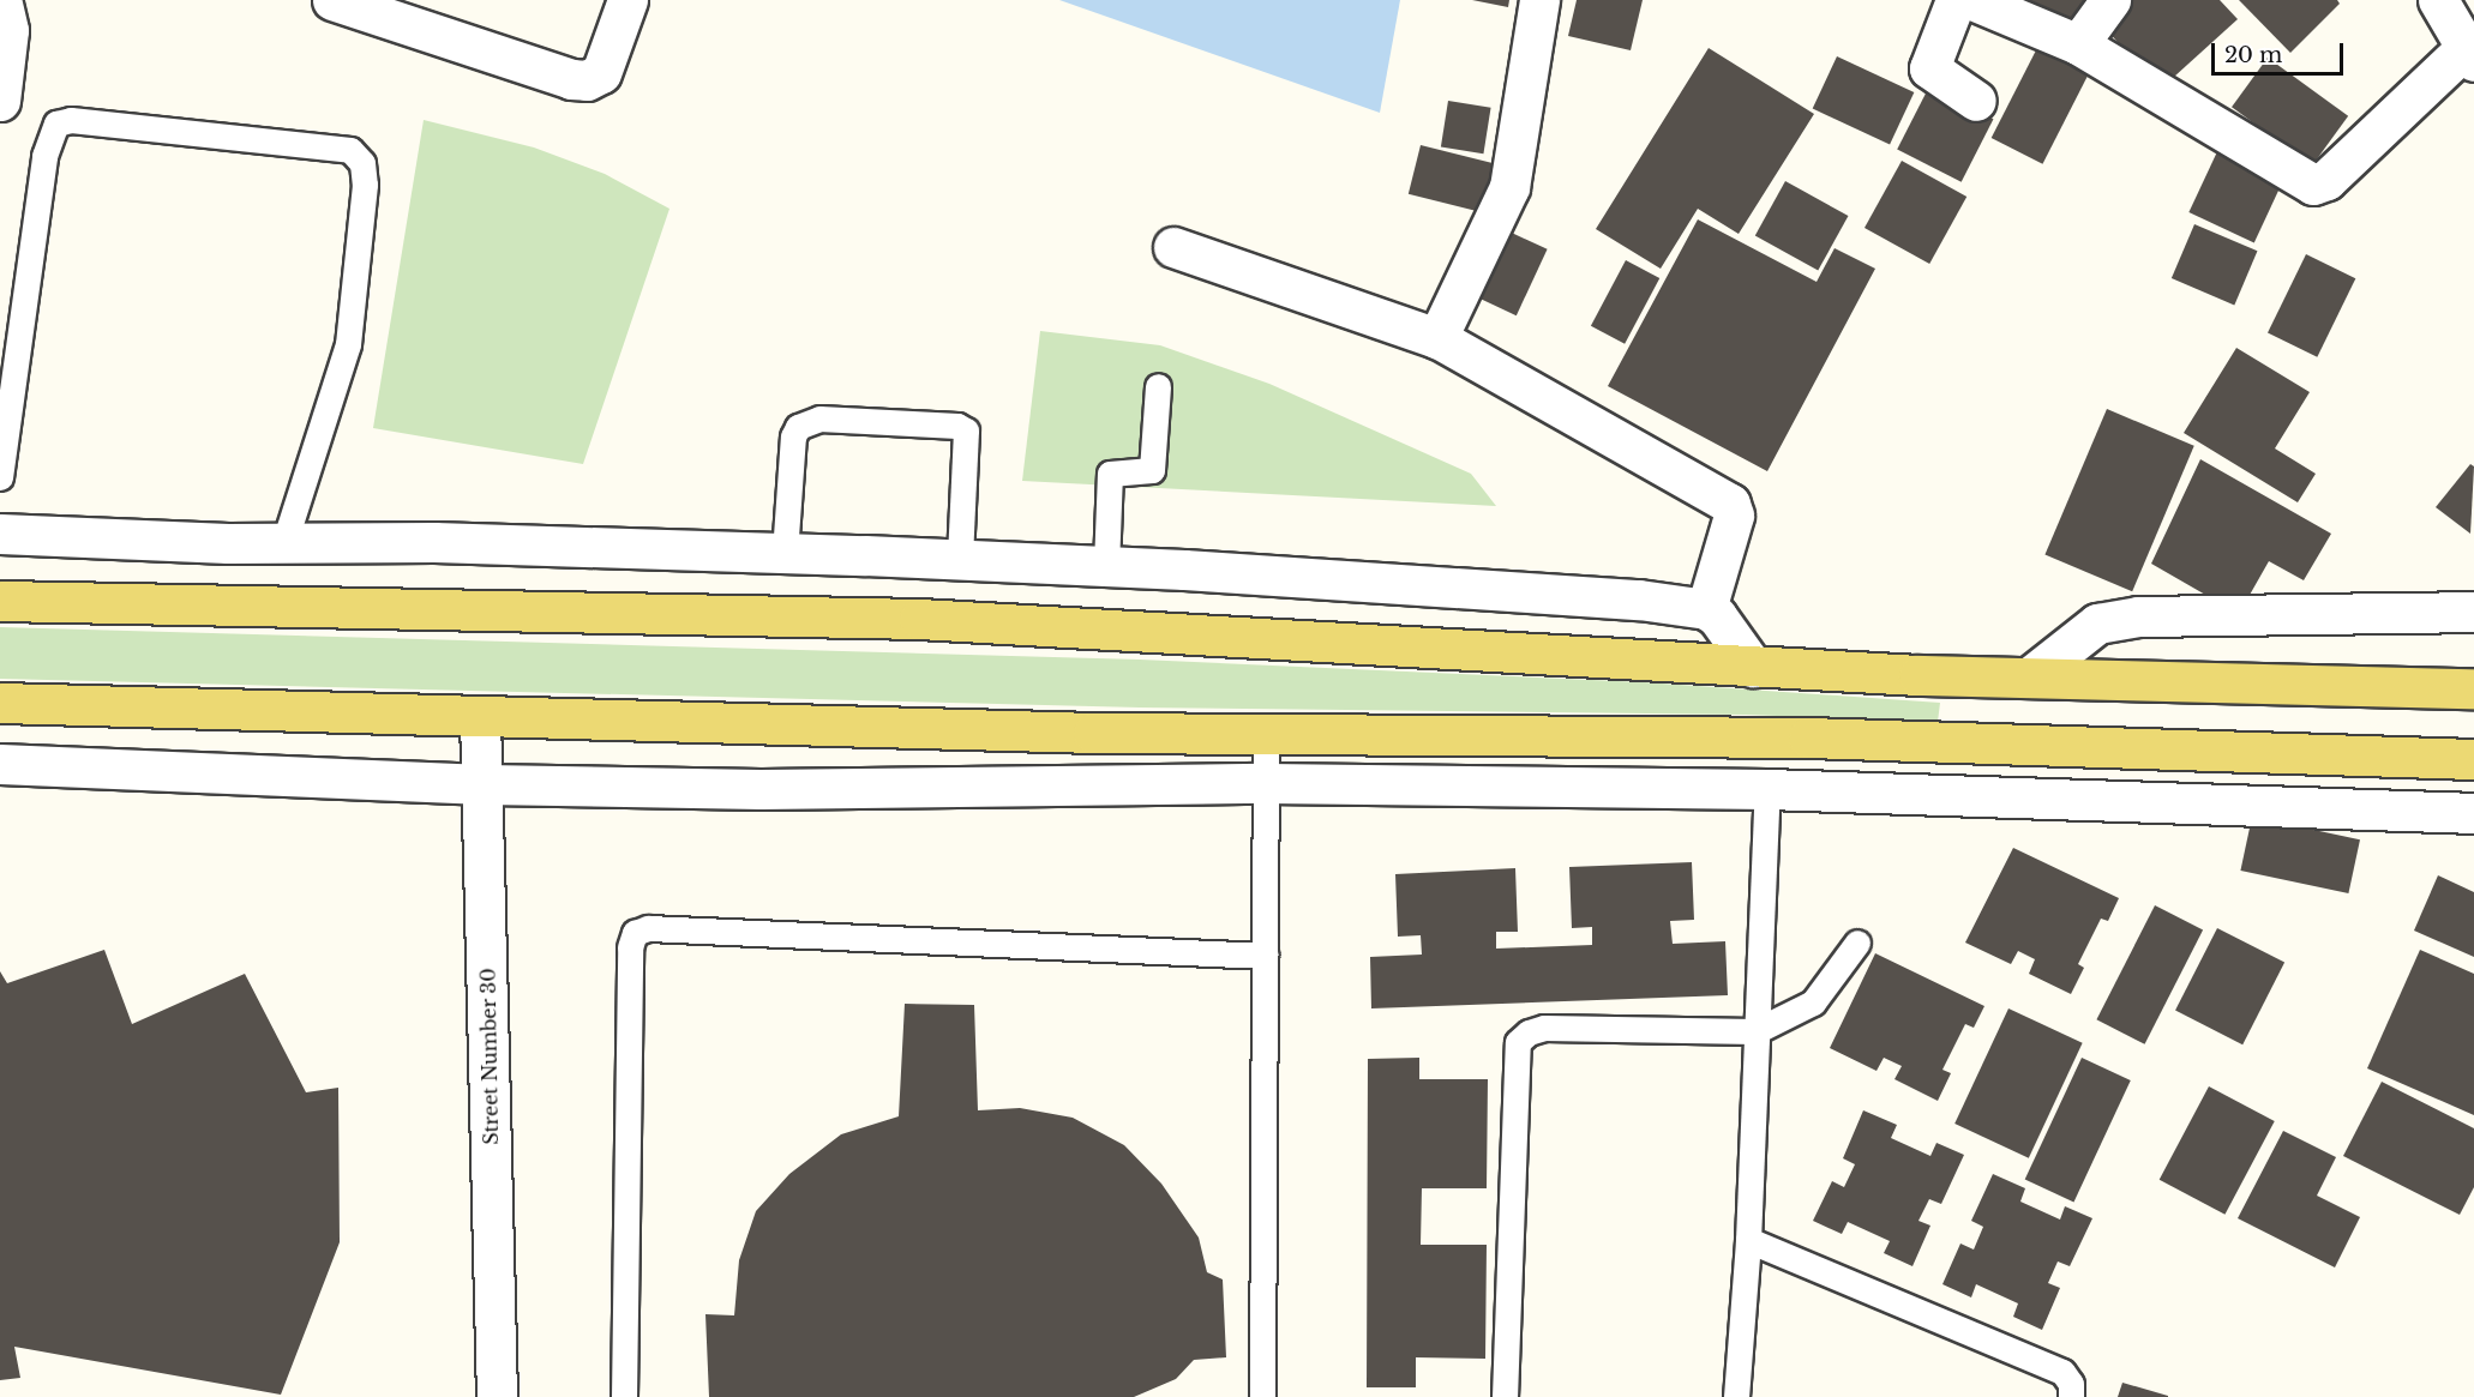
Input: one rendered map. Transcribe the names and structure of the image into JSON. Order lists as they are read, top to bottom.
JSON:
{
  "streets": {
    "street": ["Street Number 30"]
  },
  "scale_bar": "20 m"
}
